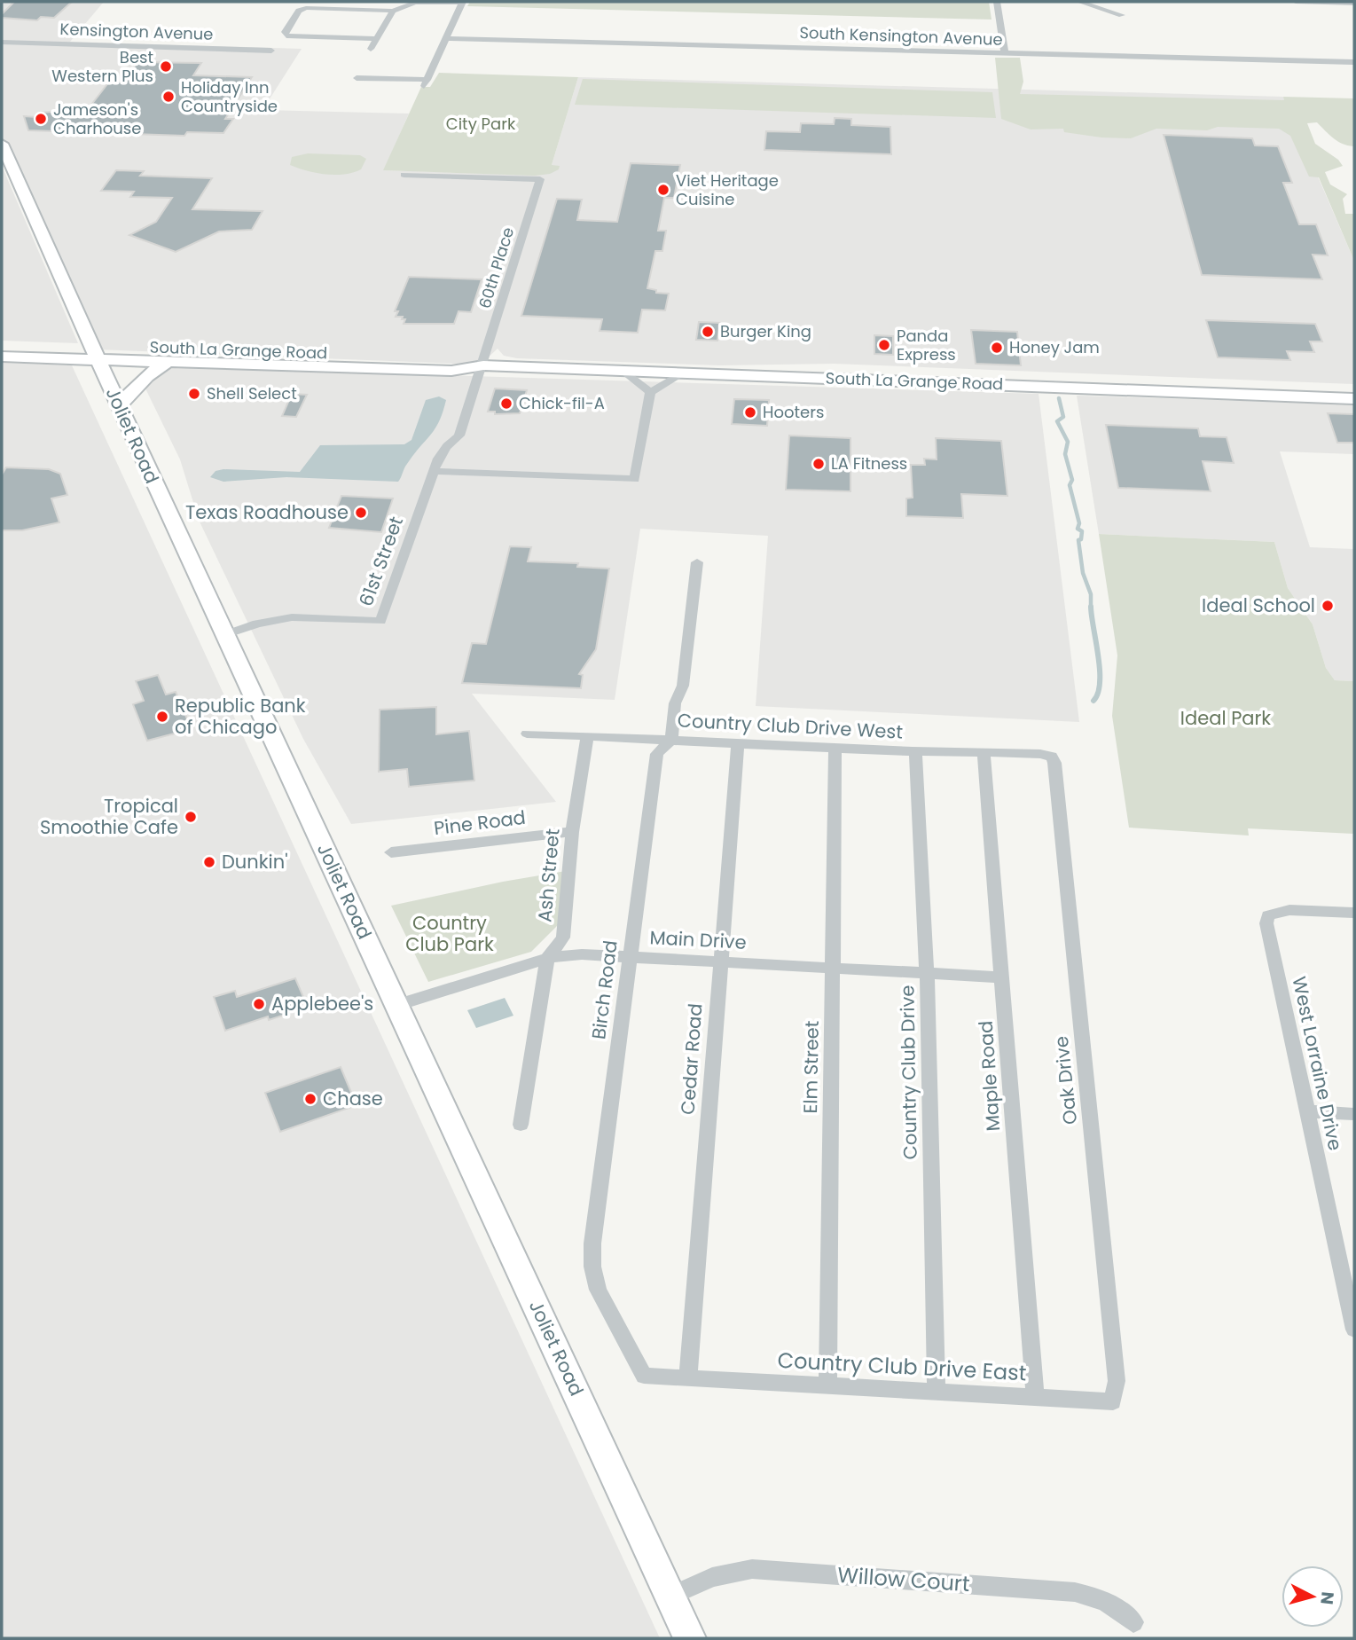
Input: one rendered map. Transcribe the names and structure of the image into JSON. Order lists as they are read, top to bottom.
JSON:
{
  "streets": {
    "main road": ["South La Grange Road", "Joliet Road"],
    "street": [
      "Kensington Avenue",
      "South Kensington Avenue",
      "60th Place",
      "61st Street",
      "Country Club Drive West",
      "Pine Road",
      "Ash Street",
      "Main Drive",
      "Birch Road",
      "Cedar Road",
      "West Lorraine Drive",
      "Elm Street",
      "Country Club Drive",
      "Maple Road",
      "Oak Drive",
      "Country Club Drive East",
      "Willow Court"
    ]
  },
  "crossings": [
    ["60th Place", "South La Grange Road"],
    ["60th Place", "61st Street"],
    ["South La Grange Road", "Joliet Road"],
    ["South La Grange Road", "61st Street"],
    ["Joliet Road", "61st Street"],
    ["Joliet Road", "Main Drive"],
    ["Joliet Road", "Willow Court"],
    ["Country Club Drive West", "Ash Street"],
    ["Country Club Drive West", "Birch Road"],
    ["Country Club Drive West", "Cedar Road"],
    ["Country Club Drive West", "Elm Street"],
    ["Country Club Drive West", "Country Club Drive"],
    ["Country Club Drive West", "Maple Road"],
    ["Country Club Drive West", "Oak Drive"],
    ["Pine Road", "Ash Street"],
    ["Ash Street", "Main Drive"],
    ["Main Drive", "Birch Road"],
    ["Main Drive", "Cedar Road"],
    ["Main Drive", "Elm Street"],
    ["Main Drive", "Country Club Drive"],
    ["Main Drive", "Maple Road"],
    ["Birch Road", "Cedar Road"],
    ["Birch Road", "Country Club Drive East"],
    ["Cedar Road", "Country Club Drive East"],
    ["Elm Street", "Country Club Drive East"],
    ["Country Club Drive", "Country Club Drive East"],
    ["Maple Road", "Country Club Drive East"],
    ["Oak Drive", "Country Club Drive East"]
  ],
  "parks": ["City Park", "Ideal Park", "Country Club Park"],
  "places": [
    "Best Western Plus",
    "Holiday Inn Countryside",
    "Jameson's Charhouse",
    "Viet Heritage Cuisine",
    "Burger King",
    "Panda Express",
    "Honey Jam",
    "Shell Select",
    "Chick-fil-A",
    "Hooters",
    "LA Fitness",
    "Texas Roadhouse",
    "Ideal School",
    "Republic Bank of Chicago",
    "Tropical Smoothie Cafe",
    "Dunkin'",
    "Applebee's",
    "Chase"
  ],
  "north": "right"
}
